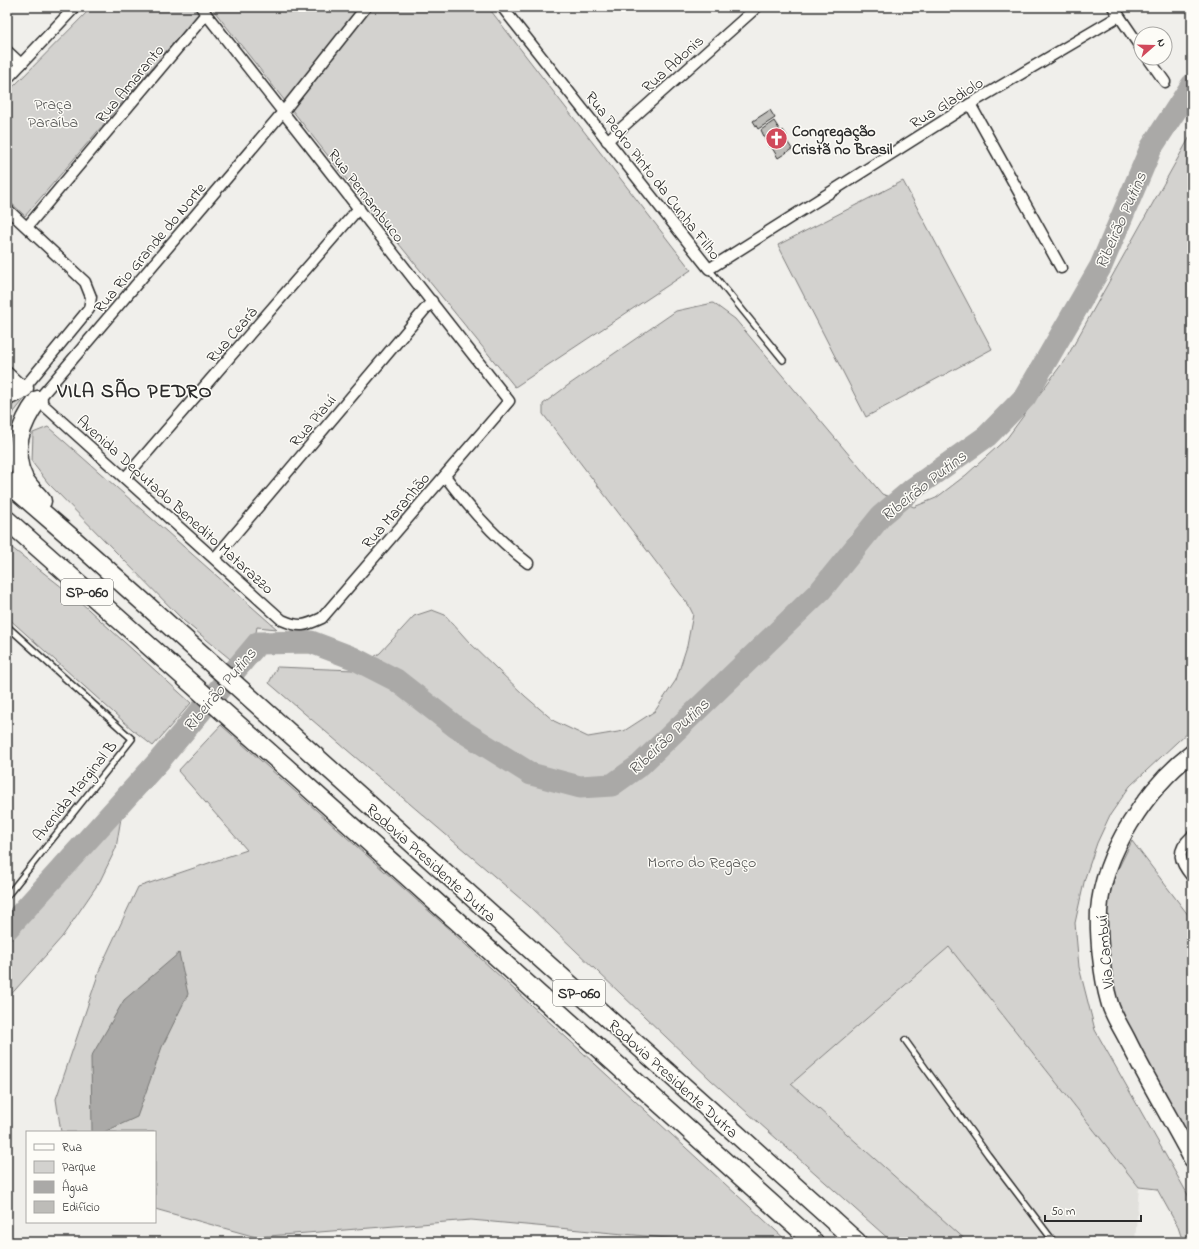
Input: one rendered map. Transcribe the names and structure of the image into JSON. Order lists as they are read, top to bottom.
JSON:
{
  "streets": {
    "highway": ["SP-060", "Rodovia Presidente Dutra"],
    "main road": ["Via Cambuí"],
    "street": [
      "Rua Adonis",
      "Rua Amaranto",
      "Rua Gladiolo",
      "Rua Pedro Pinto da Cunha Filho",
      "Rua Pernambuco",
      "Rua Rio Grande do Norte",
      "Rua Ceará",
      "Rua Piauí",
      "Avenida Deputado Benedito Matarazzo",
      "Rua Maranhão"
    ],
    "lane": ["Avenida Marginal B"]
  },
  "crossings": [
    ["Rua Adonis", "Rua Pedro Pinto da Cunha Filho"],
    ["Rua Amaranto", "Rua Pernambuco"],
    ["Rua Gladiolo", "Rua Pedro Pinto da Cunha Filho"],
    ["Rua Pernambuco", "Rua Rio Grande do Norte"],
    ["Rua Pernambuco", "Rua Ceará"],
    ["Rua Pernambuco", "Rua Piauí"],
    ["Rua Pernambuco", "Rua Maranhão"],
    ["Rua Rio Grande do Norte", "Avenida Deputado Benedito Matarazzo"],
    ["Rua Ceará", "Avenida Deputado Benedito Matarazzo"],
    ["Rua Piauí", "Avenida Deputado Benedito Matarazzo"],
    ["Avenida Deputado Benedito Matarazzo", "Rua Maranhão"]
  ],
  "districts": ["VILA SÃO PEDRO"],
  "water": ["Ribeirão Putins"],
  "parks": ["Praça Paraíba", "Morro do Regaço"],
  "places": {
    "church": ["Congregação Cristã no Brasil"]
  },
  "legend": [
    "Rua",
    "Parque",
    "Água",
    "Edifício"
  ],
  "scale_bar": "50 m",
  "north": "right"
}
